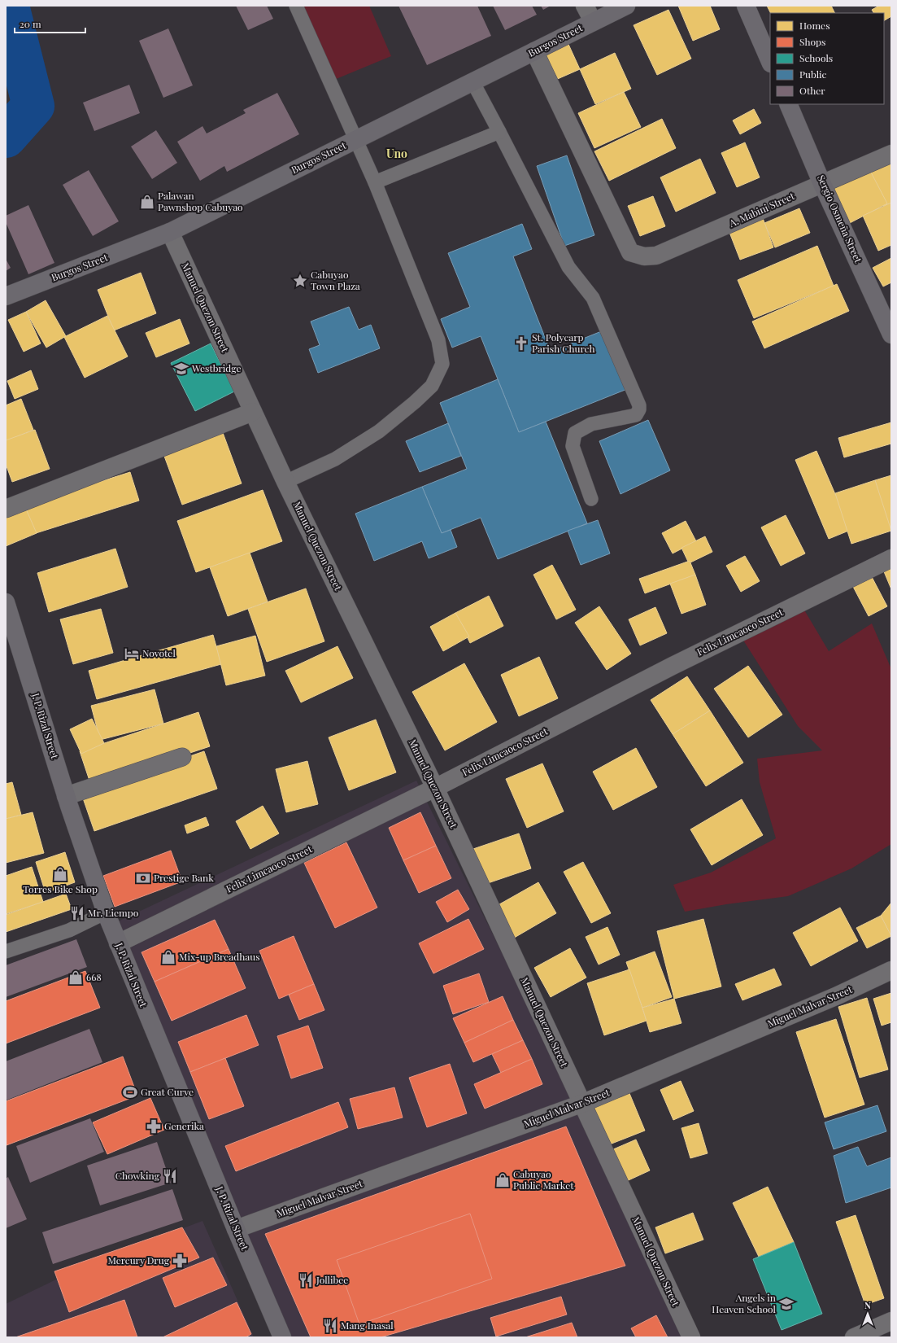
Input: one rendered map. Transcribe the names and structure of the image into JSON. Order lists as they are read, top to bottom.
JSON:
{
  "streets": {
    "street": [
      "Burgos Street",
      "A. Mabini Street",
      "Sergio Osmeña Street",
      "Manuel Quezon Street",
      "Felix Limcaoco Street",
      "J. P. Rizal Street",
      "Miguel Malvar Street"
    ]
  },
  "crossings": [
    ["Burgos Street", "A. Mabini Street"],
    ["Burgos Street", "Manuel Quezon Street"],
    ["A. Mabini Street", "Sergio Osmeña Street"],
    ["Manuel Quezon Street", "Felix Limcaoco Street"],
    ["Manuel Quezon Street", "Miguel Malvar Street"],
    ["Felix Limcaoco Street", "J. P. Rizal Street"],
    ["J. P. Rizal Street", "Miguel Malvar Street"]
  ],
  "districts": ["Uno"],
  "places": {
    "shop": [
      "Palawan Pawnshop Cabuyao",
      "Torres Bike Shop",
      "Mix-up Breadhaus",
      "668",
      "Cabuyao Public Market"
    ],
    "place": ["Cabuyao Town Plaza"],
    "church": ["St. Polycarp Parish Church"],
    "school or university": ["Westbridge", "Angels in Heaven School"],
    "hotel": ["Novotel"],
    "bank": ["Prestige Bank"],
    "restaurant": [
      "Mr. Liempo",
      "Chowking",
      "Jollibee",
      "Mang Inasal"
    ],
    "sports": ["Great Curve"],
    "pharmacy": ["Generika", "Mercury Drug"]
  },
  "legend": [
    "Homes",
    "Shops",
    "Schools",
    "Public",
    "Other"
  ],
  "scale_bar": "20 m",
  "north": "top"
}
